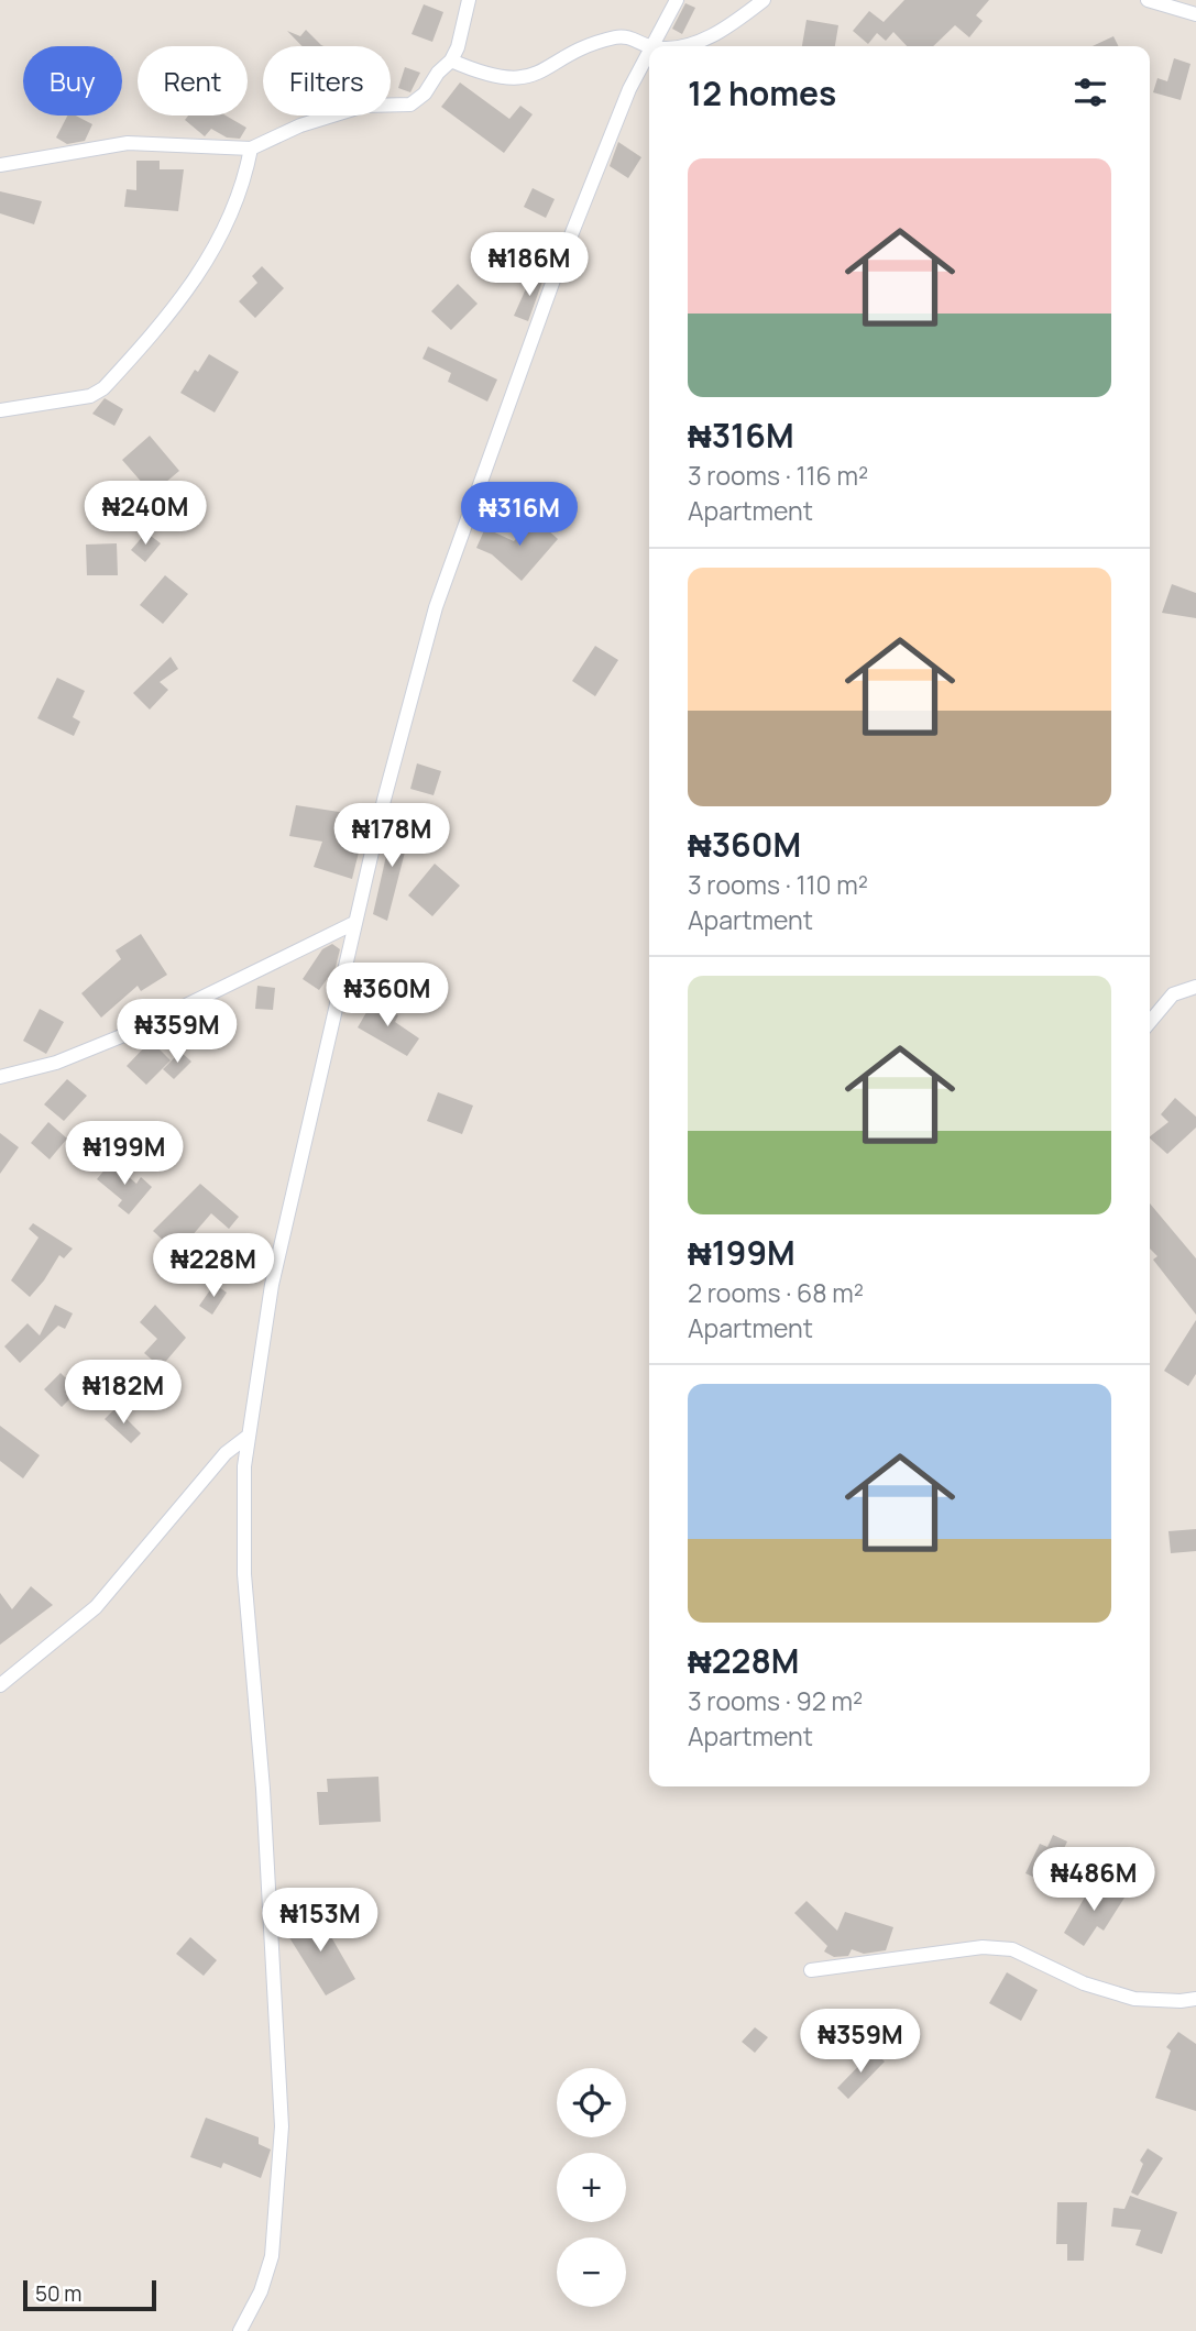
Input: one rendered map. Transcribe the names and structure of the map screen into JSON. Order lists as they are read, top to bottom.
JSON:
{
  "scale_bar": "50 m",
  "page": {
    "chip": ["Buy", "Rent", "Filters"],
    "heading": "12 homes",
    "list": [
      {
        "name": "₦316M",
        "note": "3 rooms · 116 m² · Apartment"
      },
      {
        "name": "₦360M",
        "note": "3 rooms · 110 m² · Apartment"
      },
      {
        "name": "₦199M",
        "note": "2 rooms · 68 m² · Apartment"
      },
      {
        "name": "₦228M",
        "note": "3 rooms · 92 m² · Apartment"
      }
    ],
    "price": [
      "₦186M",
      "₦240M",
      "₦316M",
      "₦178M",
      "₦360M",
      "₦359M",
      "₦199M",
      "₦228M",
      "₦182M",
      "₦486M",
      "₦153M",
      "₦359M"
    ],
    "map_buttons": ["+", "−"],
    "scale": "50 m"
  }
}
